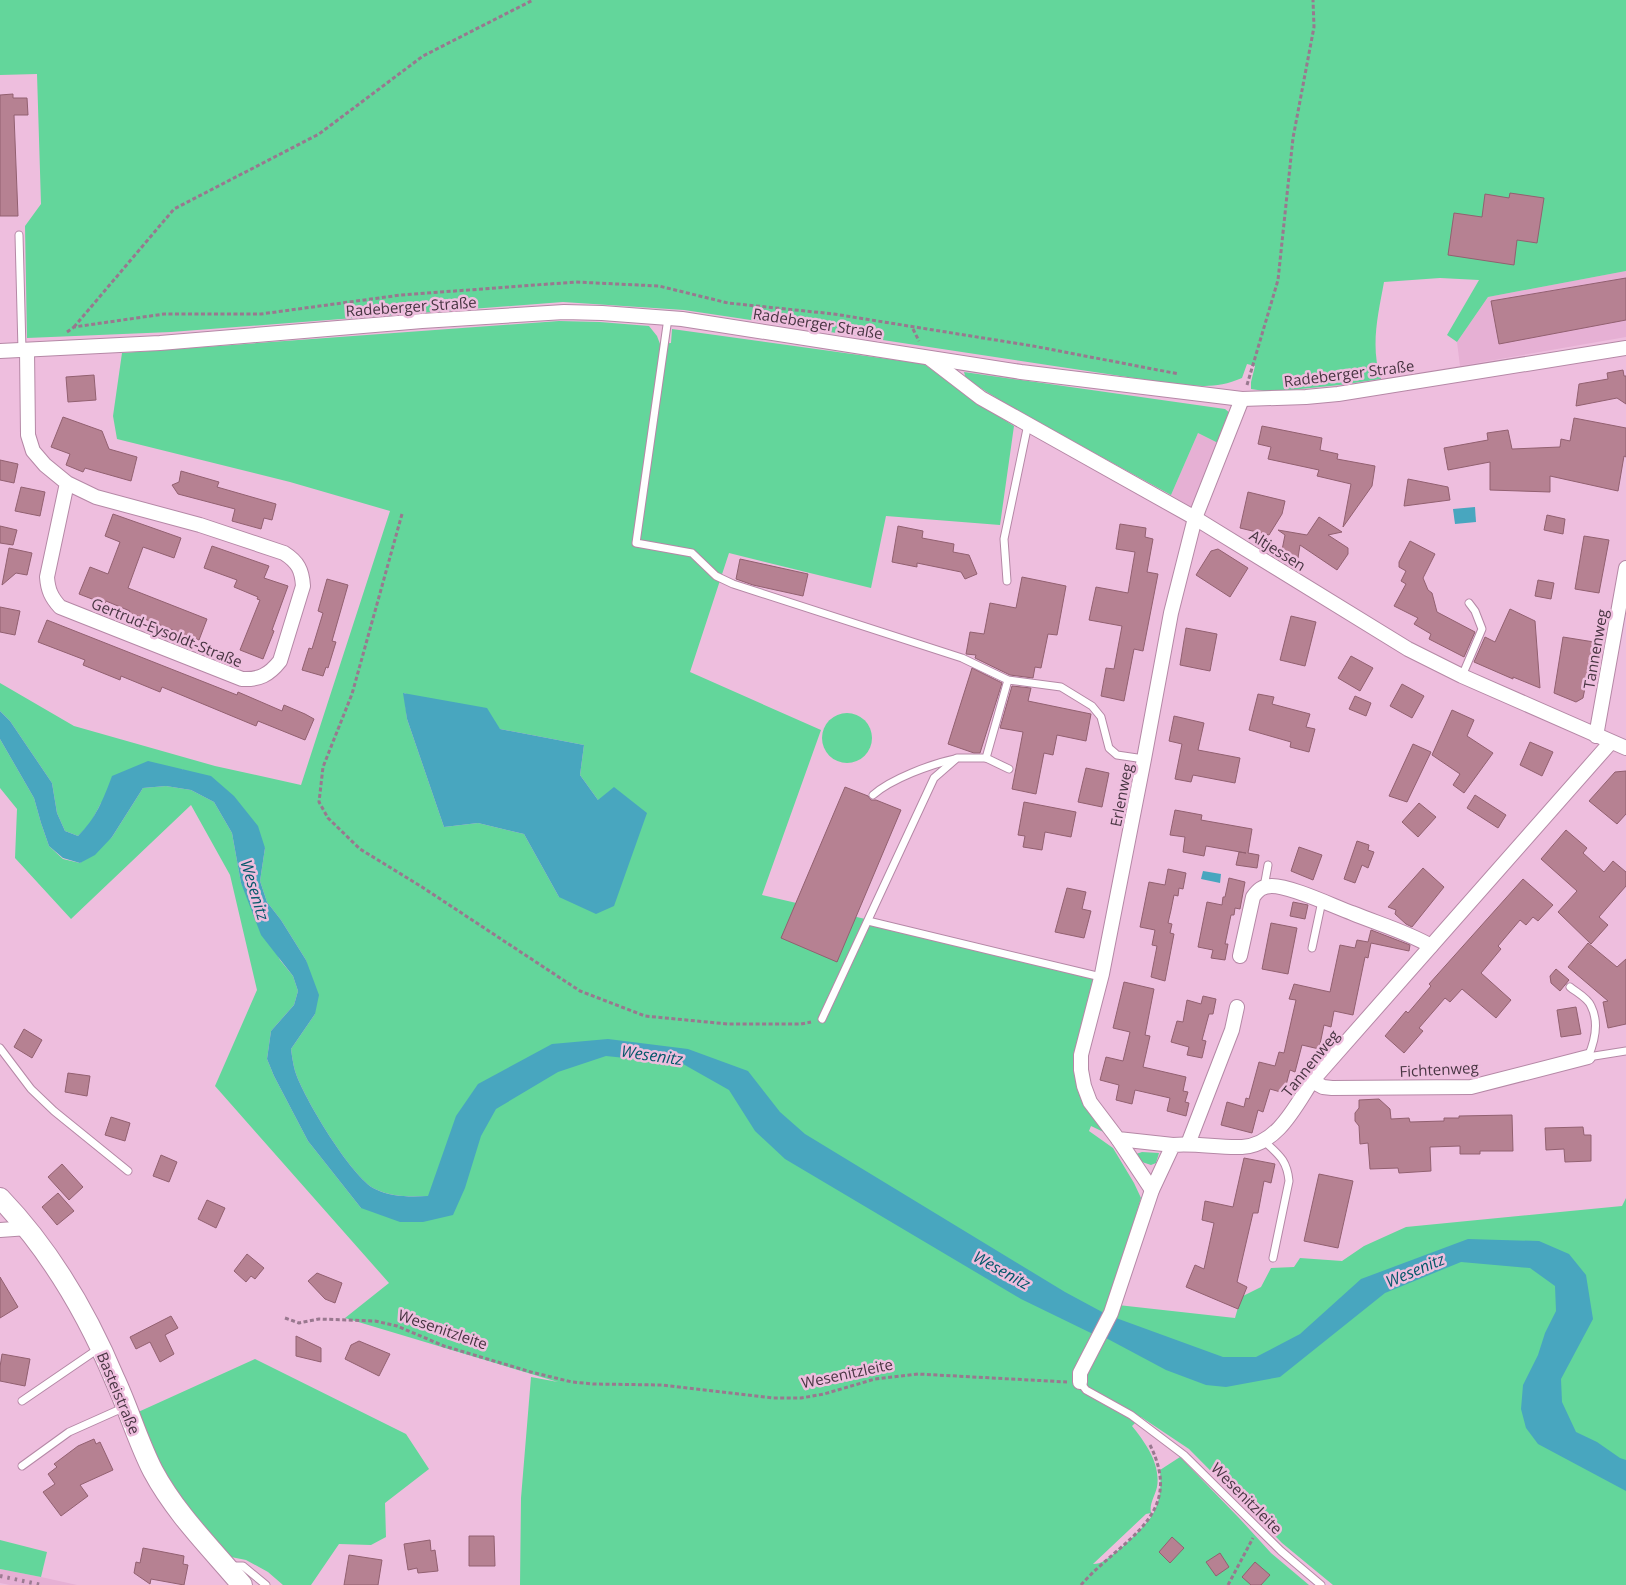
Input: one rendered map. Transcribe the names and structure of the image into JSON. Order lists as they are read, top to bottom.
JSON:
{
  "streets": {
    "main road": ["Basteistraße"],
    "street": [
      "Radeberger Straße",
      "Altjessen",
      "Gertrud-Eysoldt-Straße",
      "Tannenweg",
      "Erlenweg",
      "Fichtenweg"
    ],
    "lane": ["Wesenitzleite"]
  },
  "crossings": [
    ["Radeberger Straße", "Altjessen"],
    ["Radeberger Straße", "Gertrud-Eysoldt-Straße"],
    ["Radeberger Straße", "Erlenweg"],
    ["Altjessen", "Tannenweg"],
    ["Altjessen", "Erlenweg"],
    ["Tannenweg", "Fichtenweg"]
  ],
  "water": ["Wesenitz"]
}
